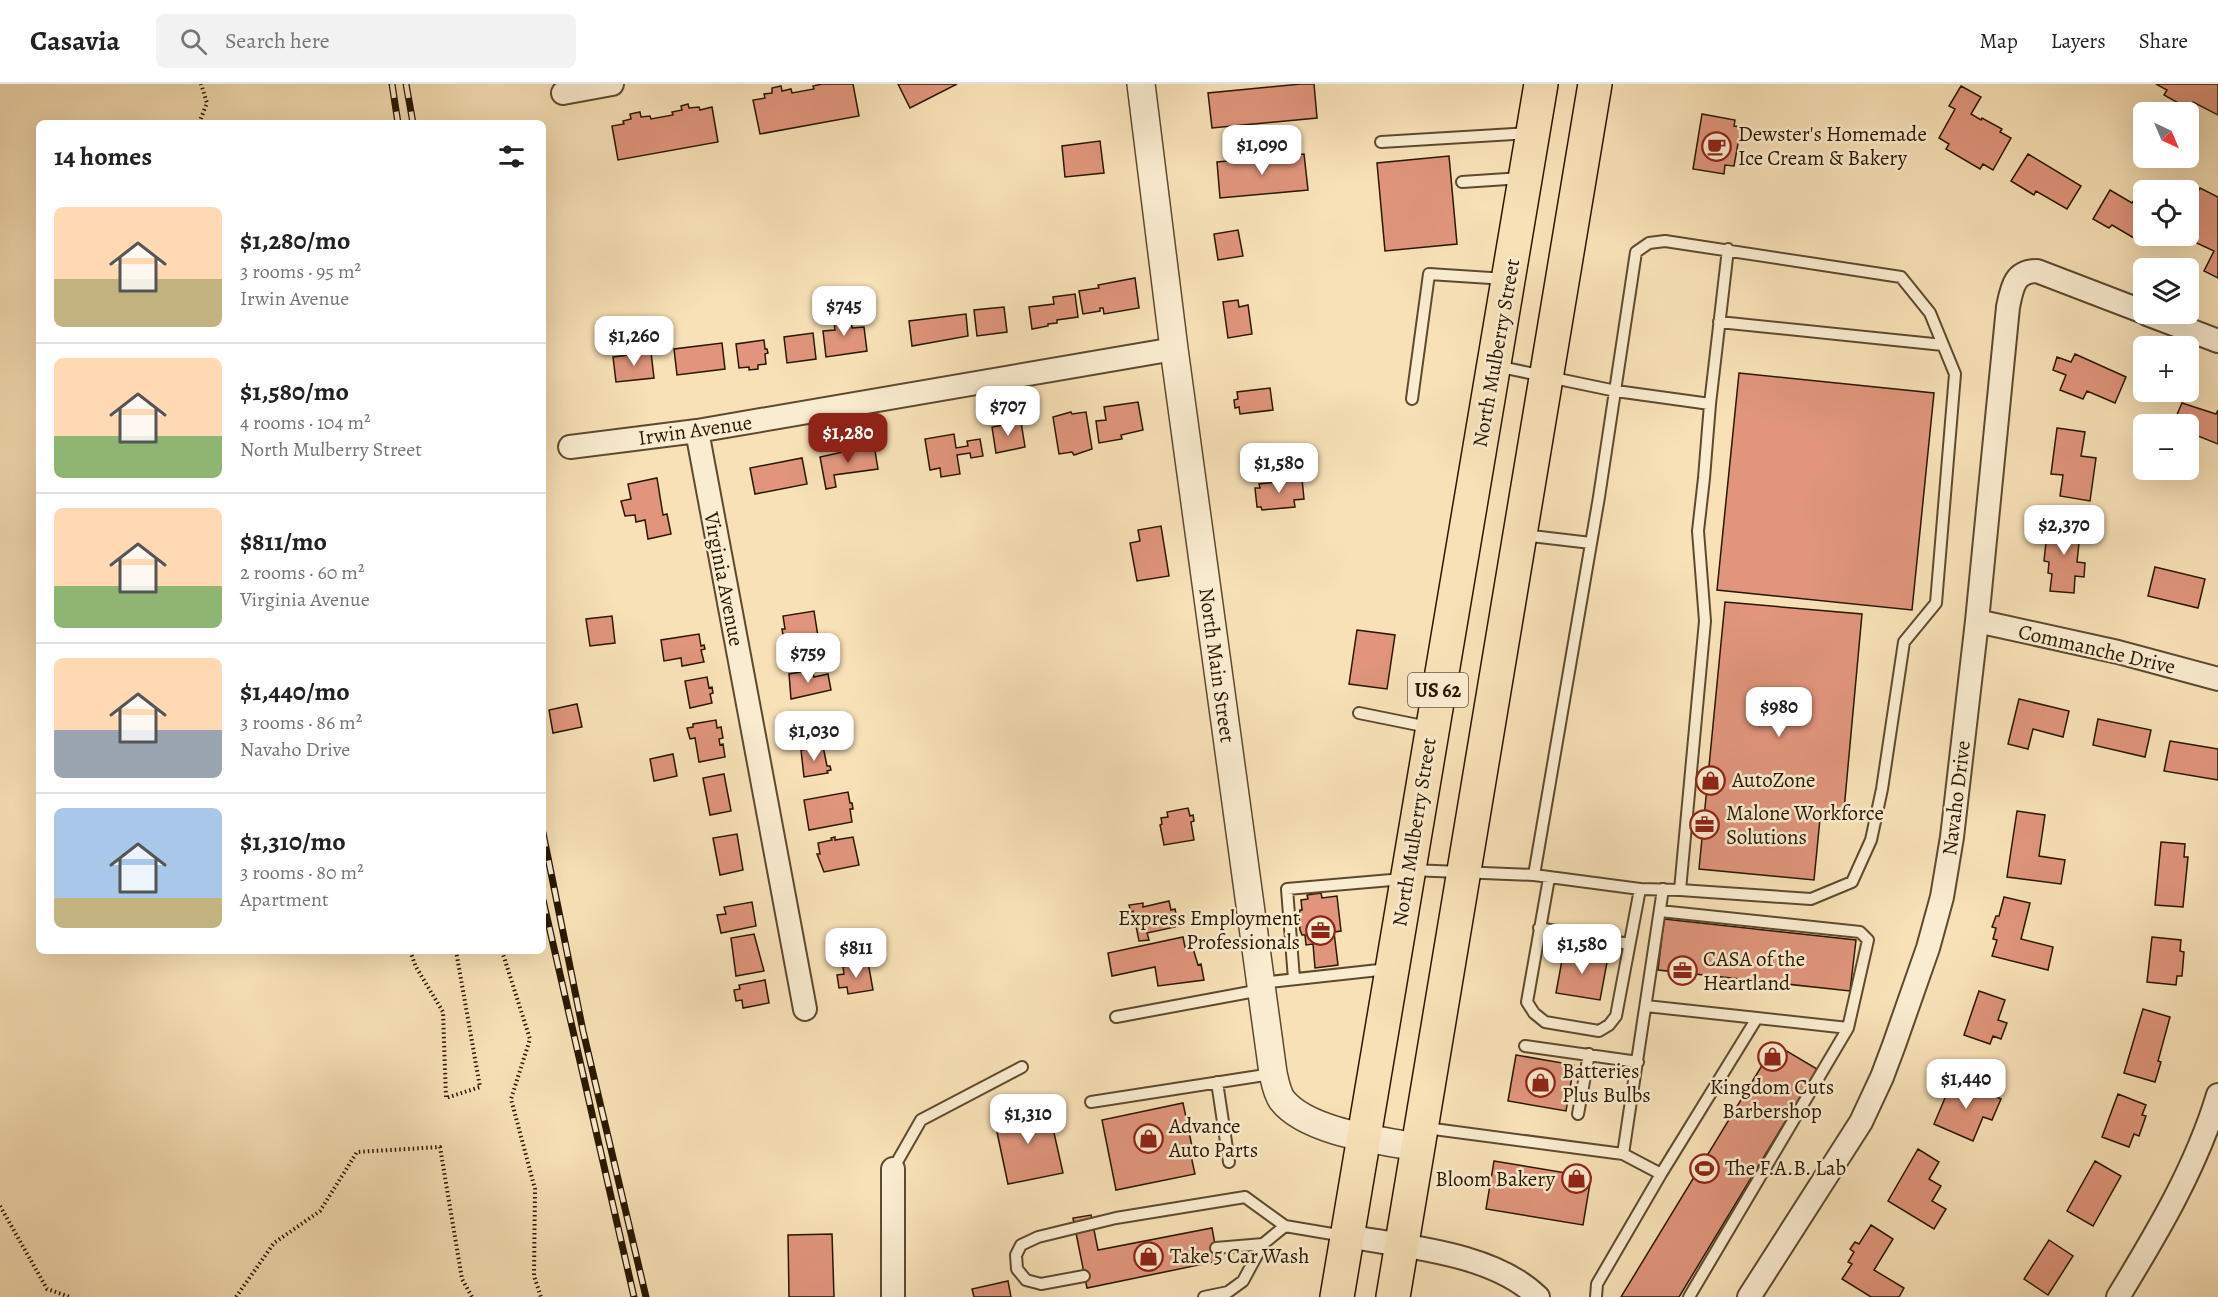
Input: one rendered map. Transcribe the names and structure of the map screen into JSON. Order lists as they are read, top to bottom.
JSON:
{
  "streets": {
    "main road": ["North Mulberry Street", "US 62"],
    "street": [
      "Irwin Avenue",
      "Virginia Avenue",
      "Commanche Drive",
      "North Main Street",
      "Navaho Drive"
    ]
  },
  "crossings": [
    ["North Mulberry Street", "North Main Street"],
    ["Irwin Avenue", "Virginia Avenue"],
    ["Irwin Avenue", "North Main Street"],
    ["Commanche Drive", "Navaho Drive"],
    ["North Main Street", "US 62"]
  ],
  "places": {
    "cafe": ["Dewster's Homemade Ice Cream & Bakery"],
    "shop": [
      "AutoZone",
      "Kingdom Cuts Barbershop",
      "Batteries Plus Bulbs",
      "Advance Auto Parts",
      "Bloom Bakery",
      "Take 5 Car Wash"
    ],
    "office": ["Malone Workforce Solutions", "Express Employment Professionals", "CASA of the Heartland"],
    "sports": ["The F.A.B. Lab"]
  },
  "north": "bottom right",
  "page": {
    "header": "Casavia",
    "search": "Search here",
    "nav": ["Map", "Layers", "Share"],
    "map_buttons": ["+", "−"],
    "heading": "14 homes",
    "price": [
      "$1,090",
      "$745",
      "$1,260",
      "$707",
      "$1,280",
      "$1,580",
      "$2,370",
      "$759",
      "$980",
      "$1,030",
      "$1,580",
      "$811",
      "$1,440",
      "$1,310"
    ],
    "list": [
      {
        "name": "$1,280/mo",
        "note": "3 rooms · 95 m² · Irwin Avenue"
      },
      {
        "name": "$1,580/mo",
        "note": "4 rooms · 104 m² · North Mulberry Street"
      },
      {
        "name": "$811/mo",
        "note": "2 rooms · 60 m² · Virginia Avenue"
      },
      {
        "name": "$1,440/mo",
        "note": "3 rooms · 86 m² · Navaho Drive"
      },
      {
        "name": "$1,310/mo",
        "note": "3 rooms · 80 m² · Apartment"
      }
    ]
  }
}
